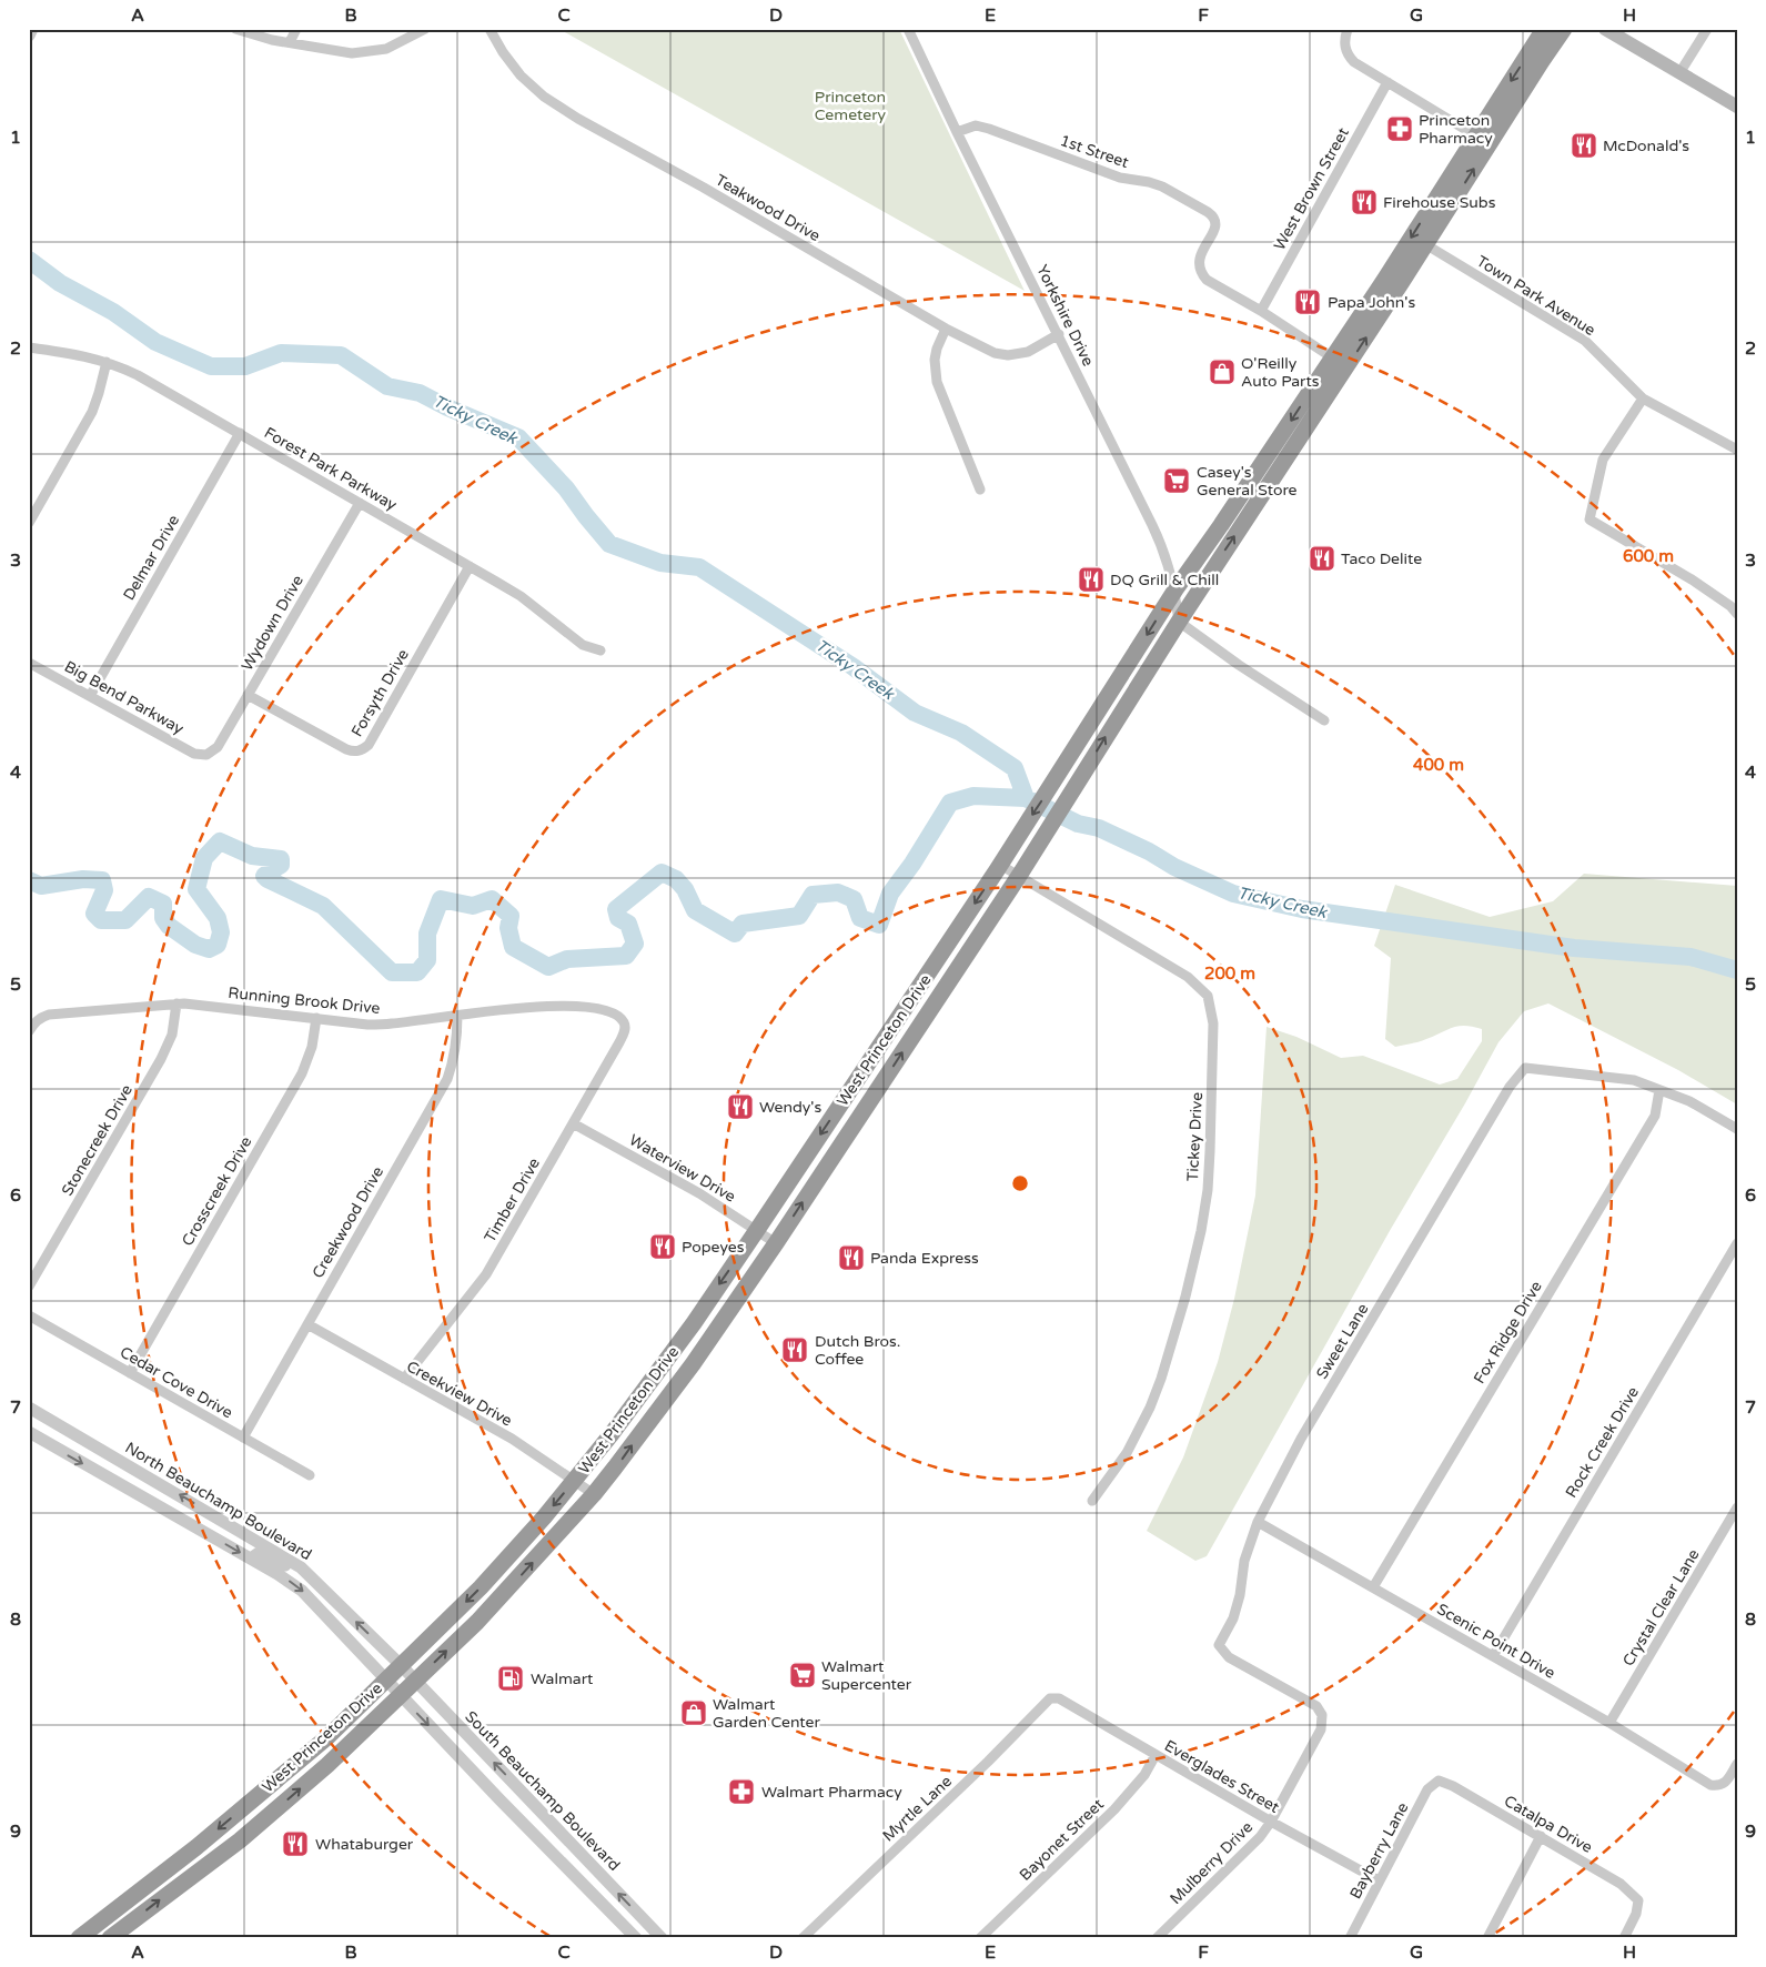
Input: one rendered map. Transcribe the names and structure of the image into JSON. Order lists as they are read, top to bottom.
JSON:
{
  "streets": {
    "highway": ["West Princeton Drive"],
    "street": [
      "1st Street",
      "West Brown Street",
      "Teakwood Drive",
      "Town Park Avenue",
      "Yorkshire Drive",
      "Forest Park Parkway",
      "Delmar Drive",
      "Wydown Drive",
      "Forsyth Drive",
      "Big Bend Parkway",
      "Running Brook Drive",
      "Tickey Drive",
      "Stonecreek Drive",
      "Waterview Drive",
      "Crosscreek Drive",
      "Timber Drive",
      "Creekwood Drive",
      "Fox Ridge Drive",
      "Sweet Lane",
      "Cedar Cove Drive",
      "Creekview Drive",
      "Rock Creek Drive",
      "North Beauchamp Boulevard",
      "Crystal Clear Lane",
      "Scenic Point Drive",
      "Everglades Street",
      "South Beauchamp Boulevard",
      "Myrtle Lane",
      "Catalpa Drive",
      "Bayonet Street",
      "Bayberry Lane",
      "Mulberry Drive"
    ]
  },
  "crossings": [
    ["1st Street", "West Brown Street"],
    ["1st Street", "Yorkshire Drive"],
    ["Teakwood Drive", "Yorkshire Drive"],
    ["Town Park Avenue", "West Princeton Drive"],
    ["Yorkshire Drive", "West Princeton Drive"],
    ["Forest Park Parkway", "Delmar Drive"],
    ["Forest Park Parkway", "Wydown Drive"],
    ["Forest Park Parkway", "Forsyth Drive"],
    ["Delmar Drive", "Big Bend Parkway"],
    ["Wydown Drive", "Forsyth Drive"],
    ["Wydown Drive", "Big Bend Parkway"],
    ["Running Brook Drive", "Stonecreek Drive"],
    ["Running Brook Drive", "Crosscreek Drive"],
    ["Running Brook Drive", "Timber Drive"],
    ["Running Brook Drive", "Creekwood Drive"],
    ["West Princeton Drive", "Tickey Drive"],
    ["West Princeton Drive", "Waterview Drive"],
    ["West Princeton Drive", "Creekview Drive"],
    ["West Princeton Drive", "North Beauchamp Boulevard"],
    ["West Princeton Drive", "South Beauchamp Boulevard"],
    ["Waterview Drive", "Timber Drive"],
    ["Crosscreek Drive", "Cedar Cove Drive"],
    ["Timber Drive", "Creekview Drive"],
    ["Creekwood Drive", "Cedar Cove Drive"],
    ["Creekwood Drive", "Creekview Drive"],
    ["Fox Ridge Drive", "Sweet Lane"],
    ["Fox Ridge Drive", "Scenic Point Drive"],
    ["Sweet Lane", "Scenic Point Drive"],
    ["Sweet Lane", "Mulberry Drive"],
    ["Rock Creek Drive", "Scenic Point Drive"],
    ["North Beauchamp Boulevard", "South Beauchamp Boulevard"],
    ["Crystal Clear Lane", "Scenic Point Drive"],
    ["Everglades Street", "Myrtle Lane"],
    ["Everglades Street", "Bayonet Street"],
    ["Everglades Street", "Bayberry Lane"],
    ["Everglades Street", "Mulberry Drive"],
    ["Catalpa Drive", "Bayberry Lane"]
  ],
  "water": ["Ticky Creek"],
  "parks": ["Princeton Cemetery"],
  "places": {
    "pharmacy": ["Princeton Pharmacy", "Walmart Pharmacy"],
    "restaurant": [
      "McDonald's",
      "Firehouse Subs",
      "Papa John's",
      "Taco Delite",
      "DQ Grill & Chill",
      "Wendy's",
      "Popeyes",
      "Panda Express",
      "Dutch Bros. Coffee",
      "Whataburger"
    ],
    "shop": ["O'Reilly Auto Parts", "Walmart Garden Center"],
    "supermarket": ["Casey's General Store", "Walmart Supercenter"],
    "fuel station": ["Walmart"]
  },
  "grid": {
    "columns": [
      "A",
      "B",
      "C",
      "D",
      "E",
      "F",
      "G",
      "H"
    ],
    "rows": [
      "1",
      "2",
      "3",
      "4",
      "5",
      "6",
      "7",
      "8",
      "9"
    ]
  },
  "rings": ["600 m", "400 m", "200 m"]
}
